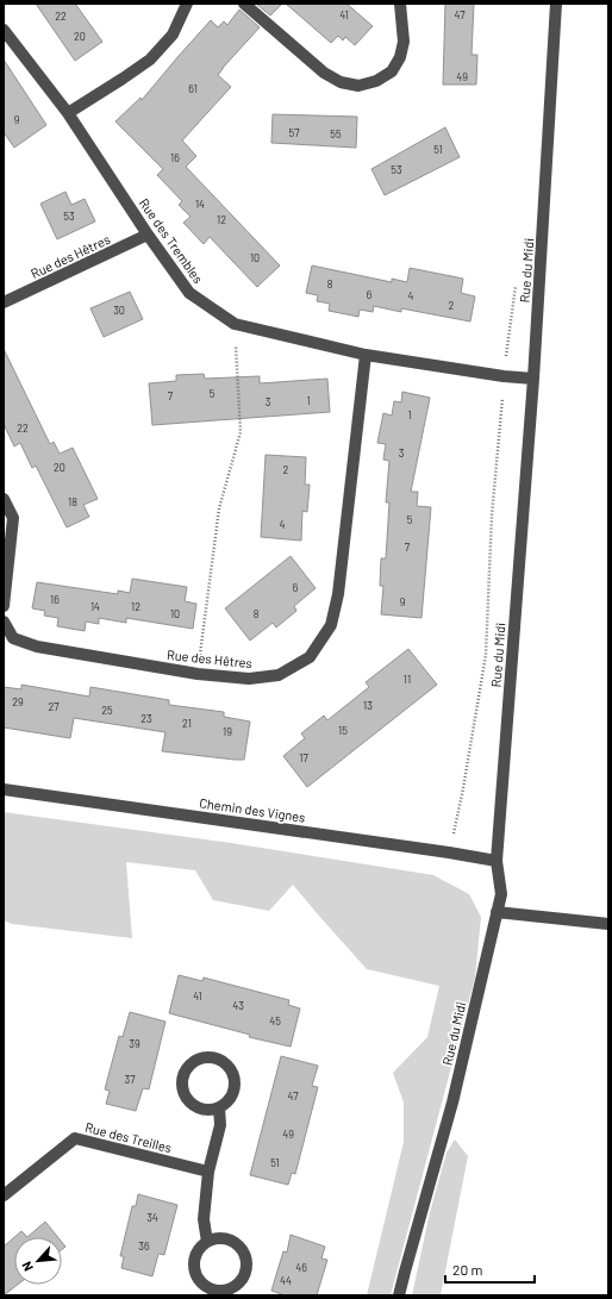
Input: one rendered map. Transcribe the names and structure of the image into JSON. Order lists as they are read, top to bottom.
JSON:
{
  "streets": {
    "street": [
      "Rue des Trembles",
      "Rue des Hêtres",
      "Rue du Midi",
      "Chemin des Vignes",
      "Rue des Treilles"
    ]
  },
  "crossings": [
    ["Rue des Trembles", "Rue des Hêtres"],
    ["Rue des Trembles", "Rue du Midi"],
    ["Rue du Midi", "Chemin des Vignes"]
  ],
  "house_numbers": [
    "41",
    "47",
    "22",
    "20",
    "49",
    "61",
    "9",
    "57",
    "55",
    "51",
    "16",
    "53",
    "14",
    "53",
    "12",
    "10",
    "8",
    "6",
    "4",
    "2",
    "30",
    "5",
    "7",
    "1",
    "3",
    "1",
    "22",
    "3",
    "20",
    "2",
    "18",
    "5",
    "4",
    "7",
    "6",
    "16",
    "9",
    "14",
    "12",
    "10",
    "8",
    "11",
    "29",
    "13",
    "27",
    "25",
    "23",
    "21",
    "15",
    "19",
    "17",
    "41",
    "43",
    "45",
    "39",
    "37",
    "47",
    "49",
    "51",
    "34",
    "36",
    "46",
    "44"
  ],
  "scale_bar": "20 m",
  "north": "bottom left"
}
